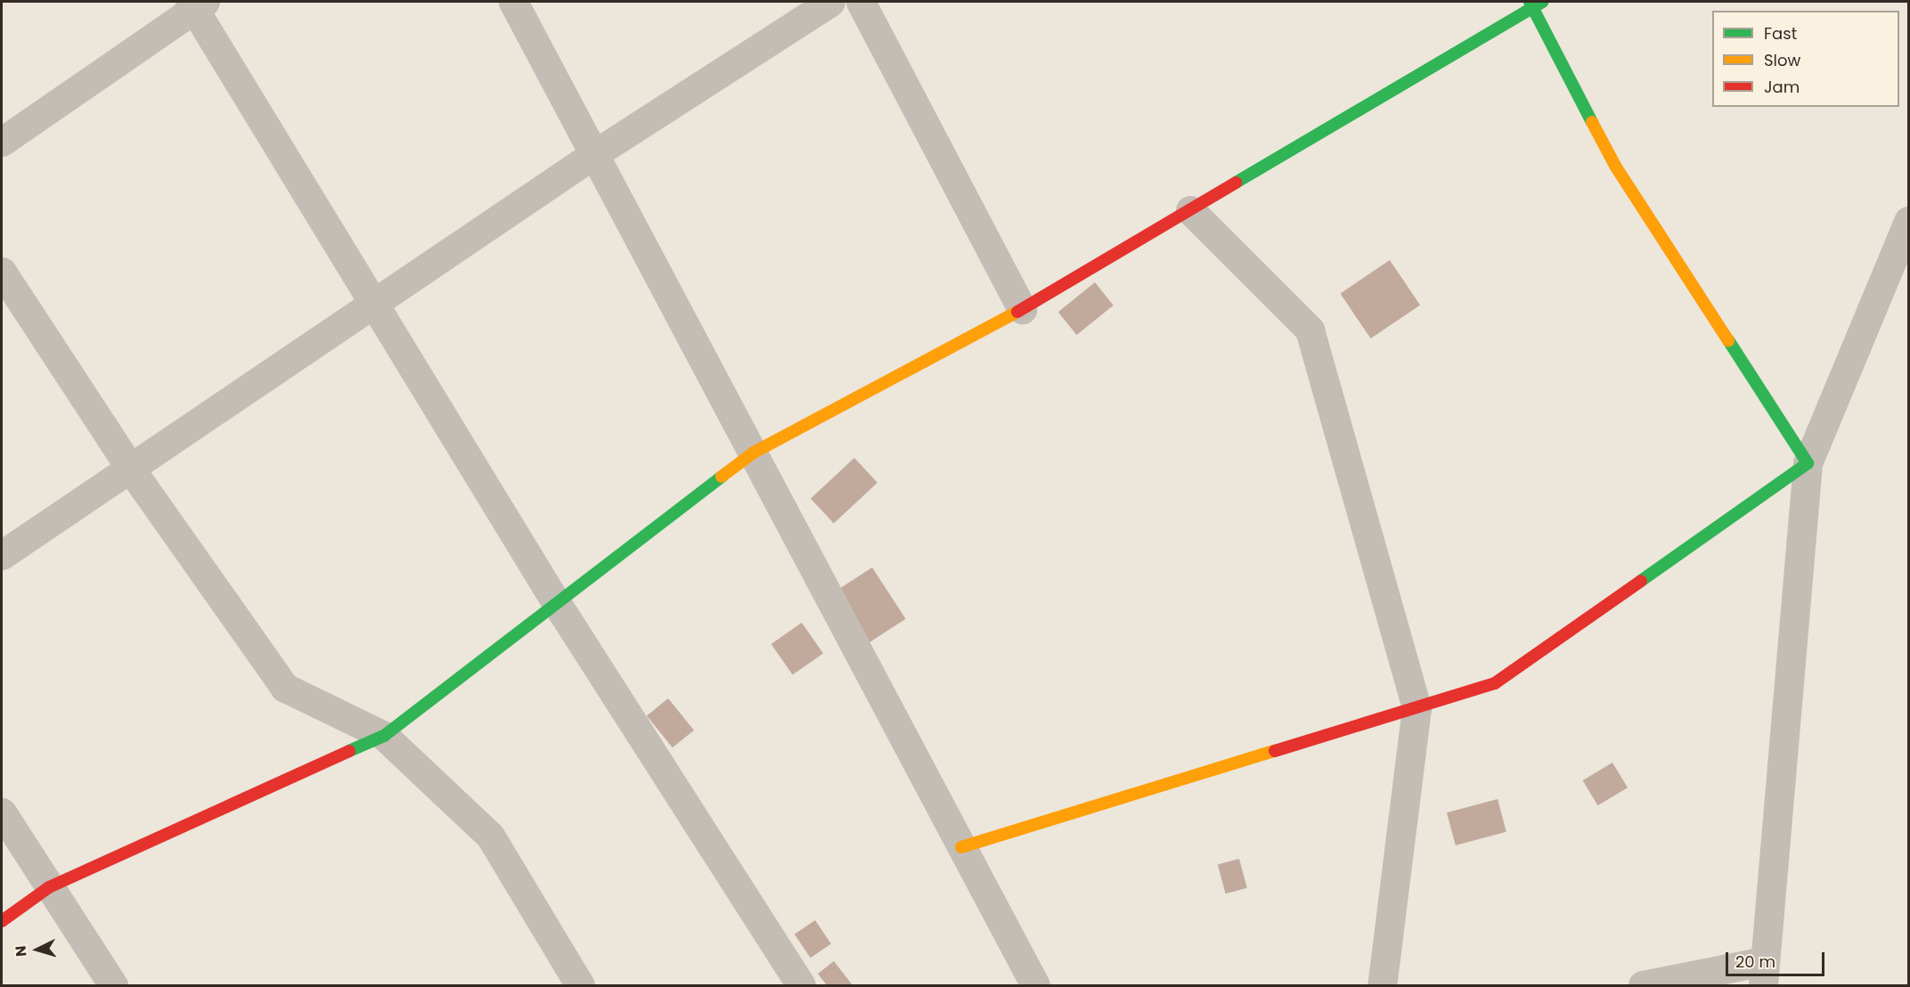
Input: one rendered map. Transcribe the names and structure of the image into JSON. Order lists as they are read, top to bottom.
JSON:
{
  "legend": ["Fast", "Slow", "Jam"],
  "scale_bar": "20 m",
  "north": "left"
}
